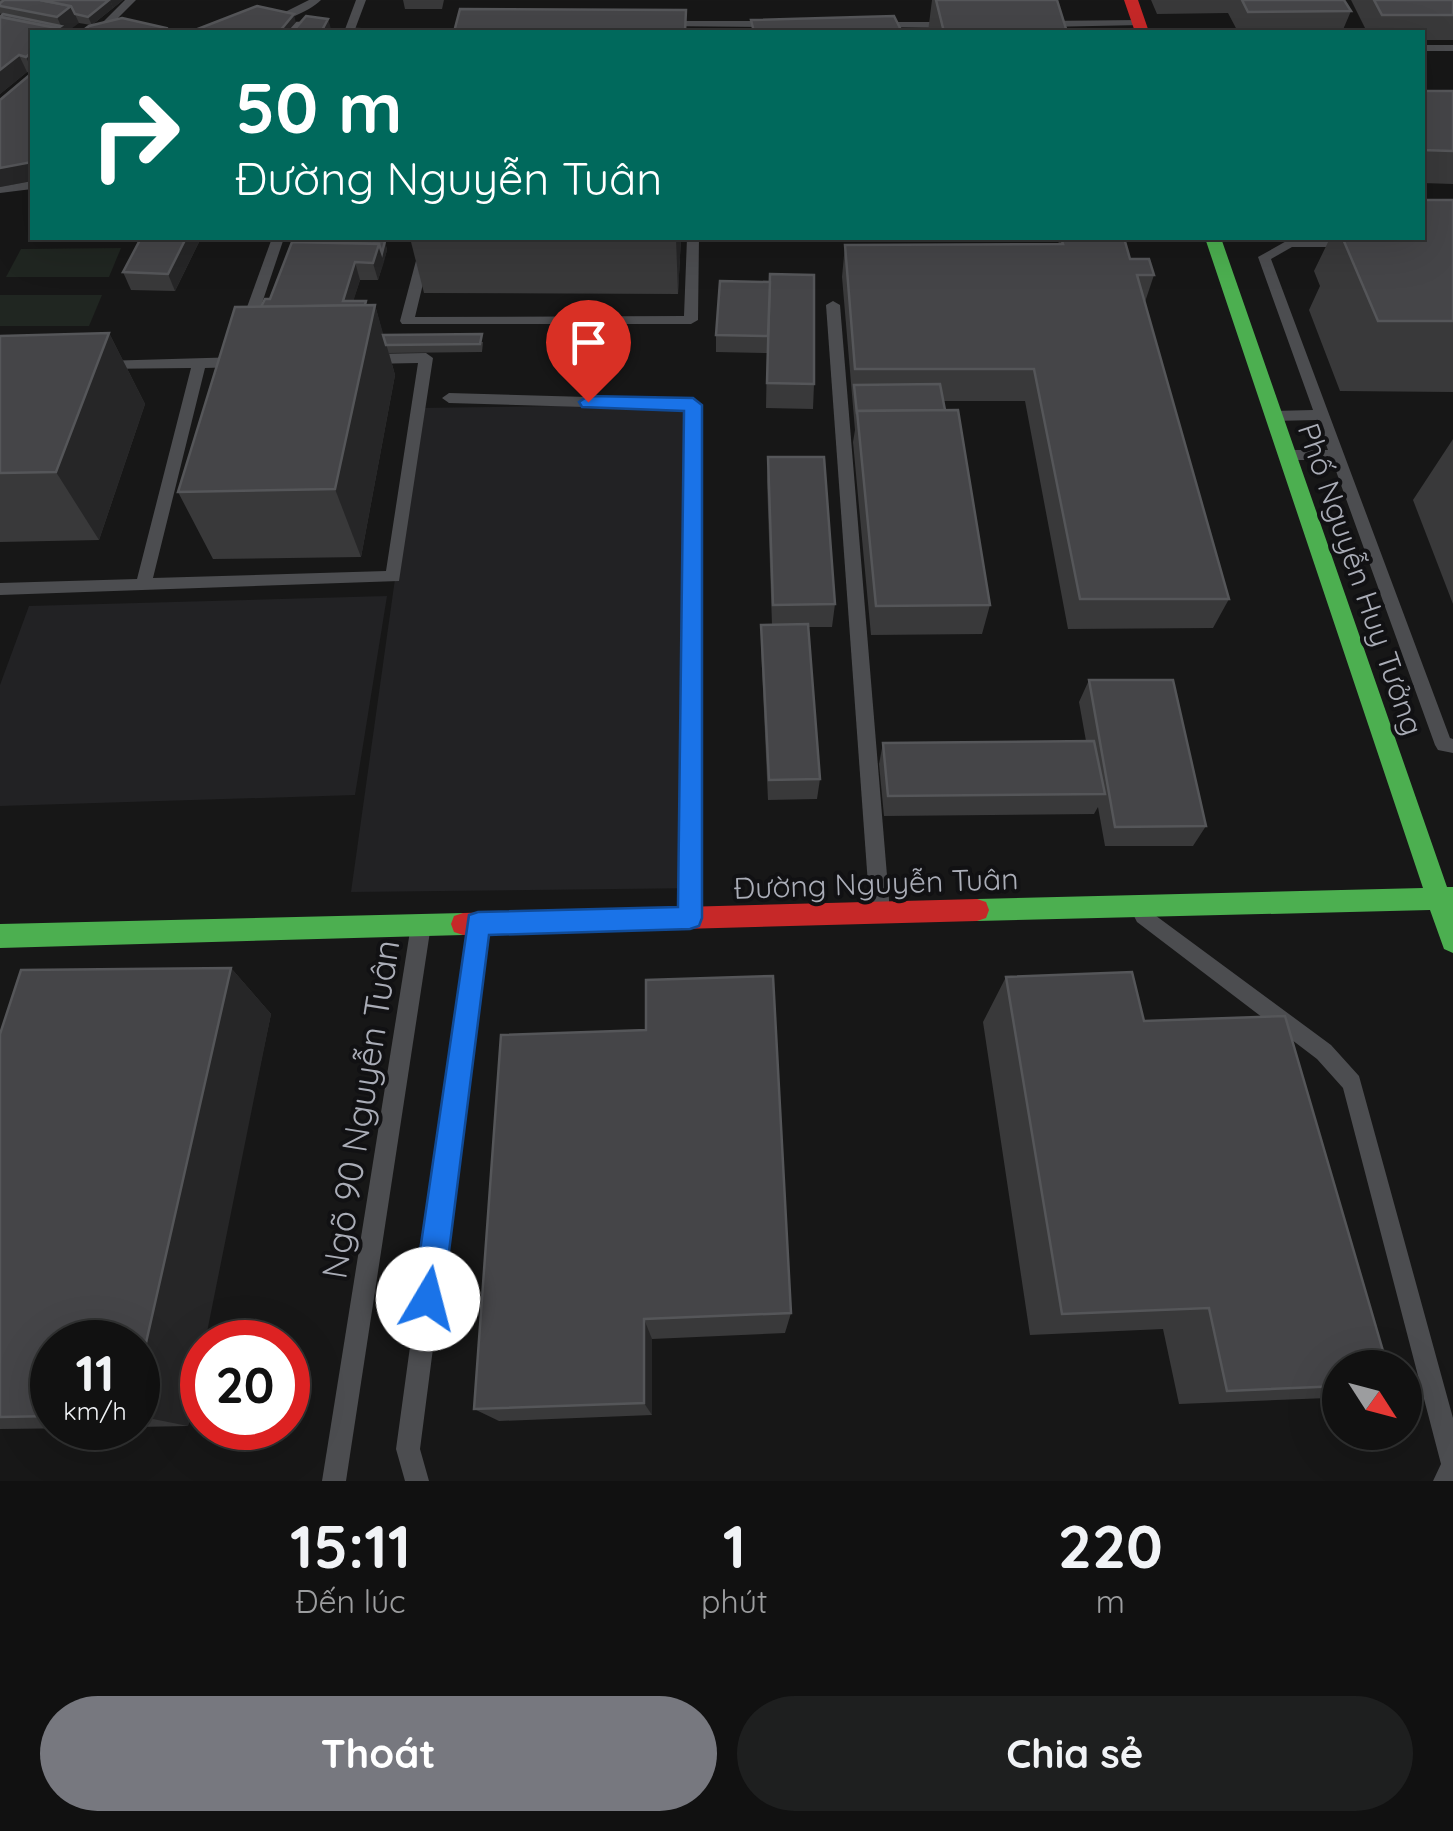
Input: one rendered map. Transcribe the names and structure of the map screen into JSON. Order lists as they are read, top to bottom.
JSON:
{
  "streets": {
    "street": ["Phố Nguyễn Huy Tưởng", "Đường Nguyễn Tuân"],
    "lane": ["Ngõ 90 Nguyễn Tuân"]
  },
  "crossings": [
    ["Phố Nguyễn Huy Tưởng", "Đường Nguyễn Tuân"],
    ["Đường Nguyễn Tuân", "Ngõ 90 Nguyễn Tuân"]
  ],
  "north": "bottom right",
  "page": {
    "turn": ["50 m", "Đường Nguyễn Tuân"],
    "speed": "11 km/h",
    "limit": "20",
    "eta": [
      "15:11",
      "Đến lúc",
      "1",
      "phút",
      "220",
      "m"
    ],
    "buttons": ["Thoát", "Chia sẻ"]
  }
}
